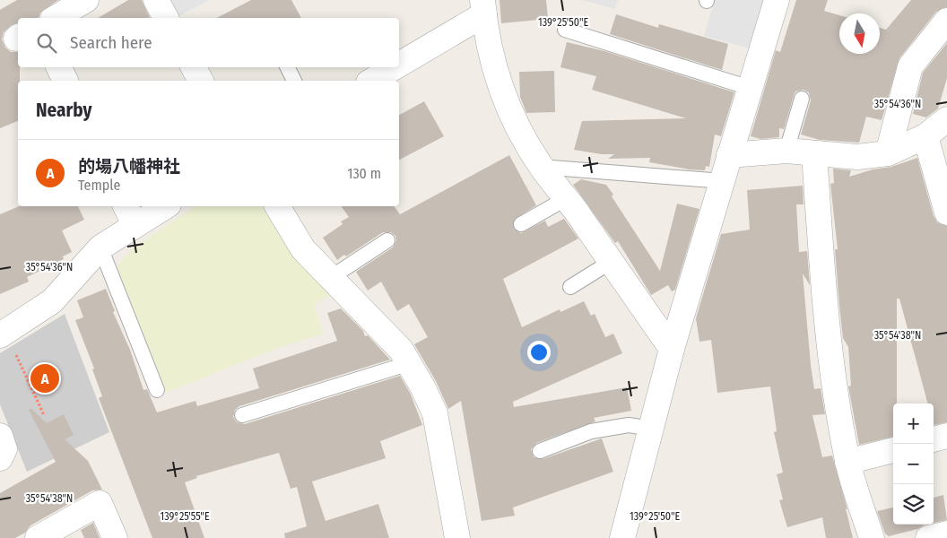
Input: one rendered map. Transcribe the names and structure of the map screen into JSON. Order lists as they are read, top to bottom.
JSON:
{
  "north": "bottom",
  "page": {
    "search": "Search here",
    "heading": "Nearby",
    "list": [
      {
        "mark": "A",
        "name": "的場八幡神社",
        "note": "Temple",
        "value": "130 m"
      }
    ],
    "pins": "A",
    "map_buttons": ["+", "−"]
  },
  "coordinates": [
    "139°25'50\"E",
    "35°54'36\"N",
    "35°54'38\"N",
    "139°25'55\"E"
  ]
}
